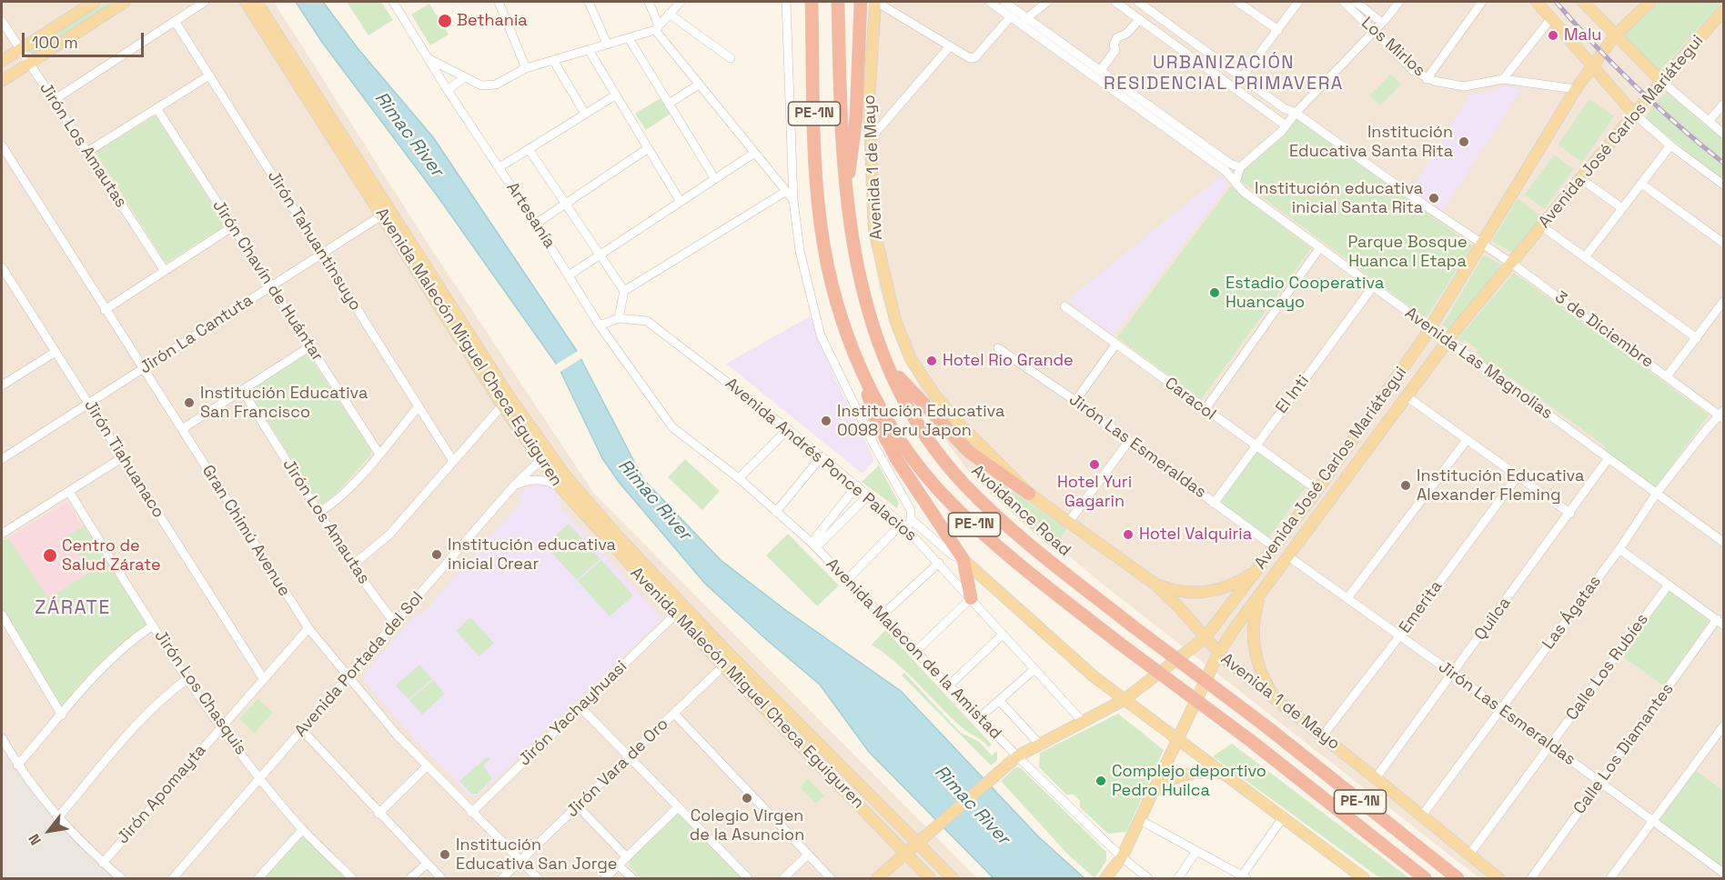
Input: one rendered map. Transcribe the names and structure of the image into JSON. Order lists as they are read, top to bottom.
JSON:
{
  "streets": {
    "highway": ["PE-1N", "Avoidance Road"],
    "main road": ["Avenida José Carlos Mariátegui", "Avenida 1 de Mayo", "Avenida Malecón Miguel Checa Eguiguren"],
    "street": [
      "Los Mirlos",
      "Jirón Los Amautas",
      "Artesanía",
      "Jirón Tahuantinsuyo",
      "Jirón Chavín de Huántar",
      "3 de Diciembre",
      "Jirón La Cantuta",
      "Avenida Las Magnolias",
      "El Inti",
      "Caracol",
      "Jirón Las Esmeraldas",
      "Jirón Tiahuanaco",
      "Avenida Andrés Ponce Palacios",
      "Gran Chimú Avenue",
      "Emerita",
      "Las Ágatas",
      "Quilca",
      "Avenida Malecon de la Amistad",
      "Avenida Portada del Sol",
      "Calle Los Rubíes",
      "Jirón Los Chasquis",
      "Jirón Yachayhuasi",
      "Calle Los Diamantes",
      "Jirón Vara de Oro",
      "Jirón Apomayta"
    ]
  },
  "crossings": [
    ["Los Mirlos", "Avenida José Carlos Mariátegui"],
    ["Avenida José Carlos Mariátegui", "Avenida 1 de Mayo"],
    ["Avenida José Carlos Mariátegui", "3 de Diciembre"],
    ["Avenida José Carlos Mariátegui", "Avenida Malecón Miguel Checa Eguiguren"],
    ["Avenida José Carlos Mariátegui", "Avenida Las Magnolias"],
    ["Avenida José Carlos Mariátegui", "Caracol"],
    ["Avenida José Carlos Mariátegui", "Jirón Las Esmeraldas"],
    ["Avenida José Carlos Mariátegui", "Avenida Andrés Ponce Palacios"],
    ["Avenida José Carlos Mariátegui", "Avenida Malecon de la Amistad"],
    ["Jirón Los Amautas", "Avenida Portada del Sol"],
    ["Avenida 1 de Mayo", "Emerita"],
    ["Avenida 1 de Mayo", "Las Ágatas"],
    ["Avenida 1 de Mayo", "Quilca"],
    ["Avenida 1 de Mayo", "Calle Los Rubíes"],
    ["Artesanía", "Avenida Andrés Ponce Palacios"],
    ["Artesanía", "Avenida Malecon de la Amistad"],
    ["Jirón Tahuantinsuyo", "Jirón La Cantuta"],
    ["Jirón Chavín de Huántar", "Jirón La Cantuta"],
    ["3 de Diciembre", "Las Ágatas"],
    ["Jirón La Cantuta", "Avenida Malecón Miguel Checa Eguiguren"],
    ["Jirón La Cantuta", "Jirón Tiahuanaco"],
    ["Jirón La Cantuta", "Gran Chimú Avenue"],
    ["Avenida Malecón Miguel Checa Eguiguren", "Avenida Portada del Sol"],
    ["Avenida Malecón Miguel Checa Eguiguren", "Jirón Yachayhuasi"],
    ["Avenida Malecón Miguel Checa Eguiguren", "Jirón Vara de Oro"],
    ["Avenida Las Magnolias", "El Inti"],
    ["Avenida Las Magnolias", "Las Ágatas"],
    ["Avenida Las Magnolias", "Quilca"],
    ["El Inti", "Caracol"],
    ["El Inti", "Jirón Las Esmeraldas"],
    ["Jirón Las Esmeraldas", "Emerita"],
    ["Jirón Las Esmeraldas", "Las Ágatas"],
    ["Jirón Las Esmeraldas", "Quilca"],
    ["Jirón Las Esmeraldas", "Calle Los Rubíes"],
    ["Jirón Las Esmeraldas", "Calle Los Diamantes"],
    ["Jirón Tiahuanaco", "Jirón Apomayta"],
    ["Gran Chimú Avenue", "Avenida Portada del Sol"],
    ["Gran Chimú Avenue", "Jirón Yachayhuasi"],
    ["Gran Chimú Avenue", "Jirón Vara de Oro"],
    ["Gran Chimú Avenue", "Jirón Apomayta"],
    ["Avenida Portada del Sol", "Jirón Los Chasquis"],
    ["Jirón Los Chasquis", "Jirón Apomayta"]
  ],
  "districts": ["URBANIZACIÓN RESIDENCIAL PRIMAVERA", "ZÁRATE"],
  "water": ["Rimac River"],
  "parks": ["Parque Bosque Huanca I Etapa"],
  "places": [
    "Bethania",
    "Malu",
    "Institución Educativa Santa Rita",
    "Institución educativa inicial Santa Rita",
    "Estadio Cooperativa Huancayo",
    "Hotel Rio Grande",
    "Institución Educativa San Francisco",
    "Institución Educativa 0098 Peru Japon",
    "Hotel Yuri Gagarin",
    "Institución Educativa Alexander Fleming",
    "Hotel Valquiria",
    "Institución educativa inicial Crear",
    "Centro de Salud Zárate",
    "Complejo deportivo Pedro Huilca",
    "Colegio Virgen de la Asuncion",
    "Institución Educativa San Jorge"
  ],
  "scale_bar": "100 m",
  "north": "bottom left"
}
